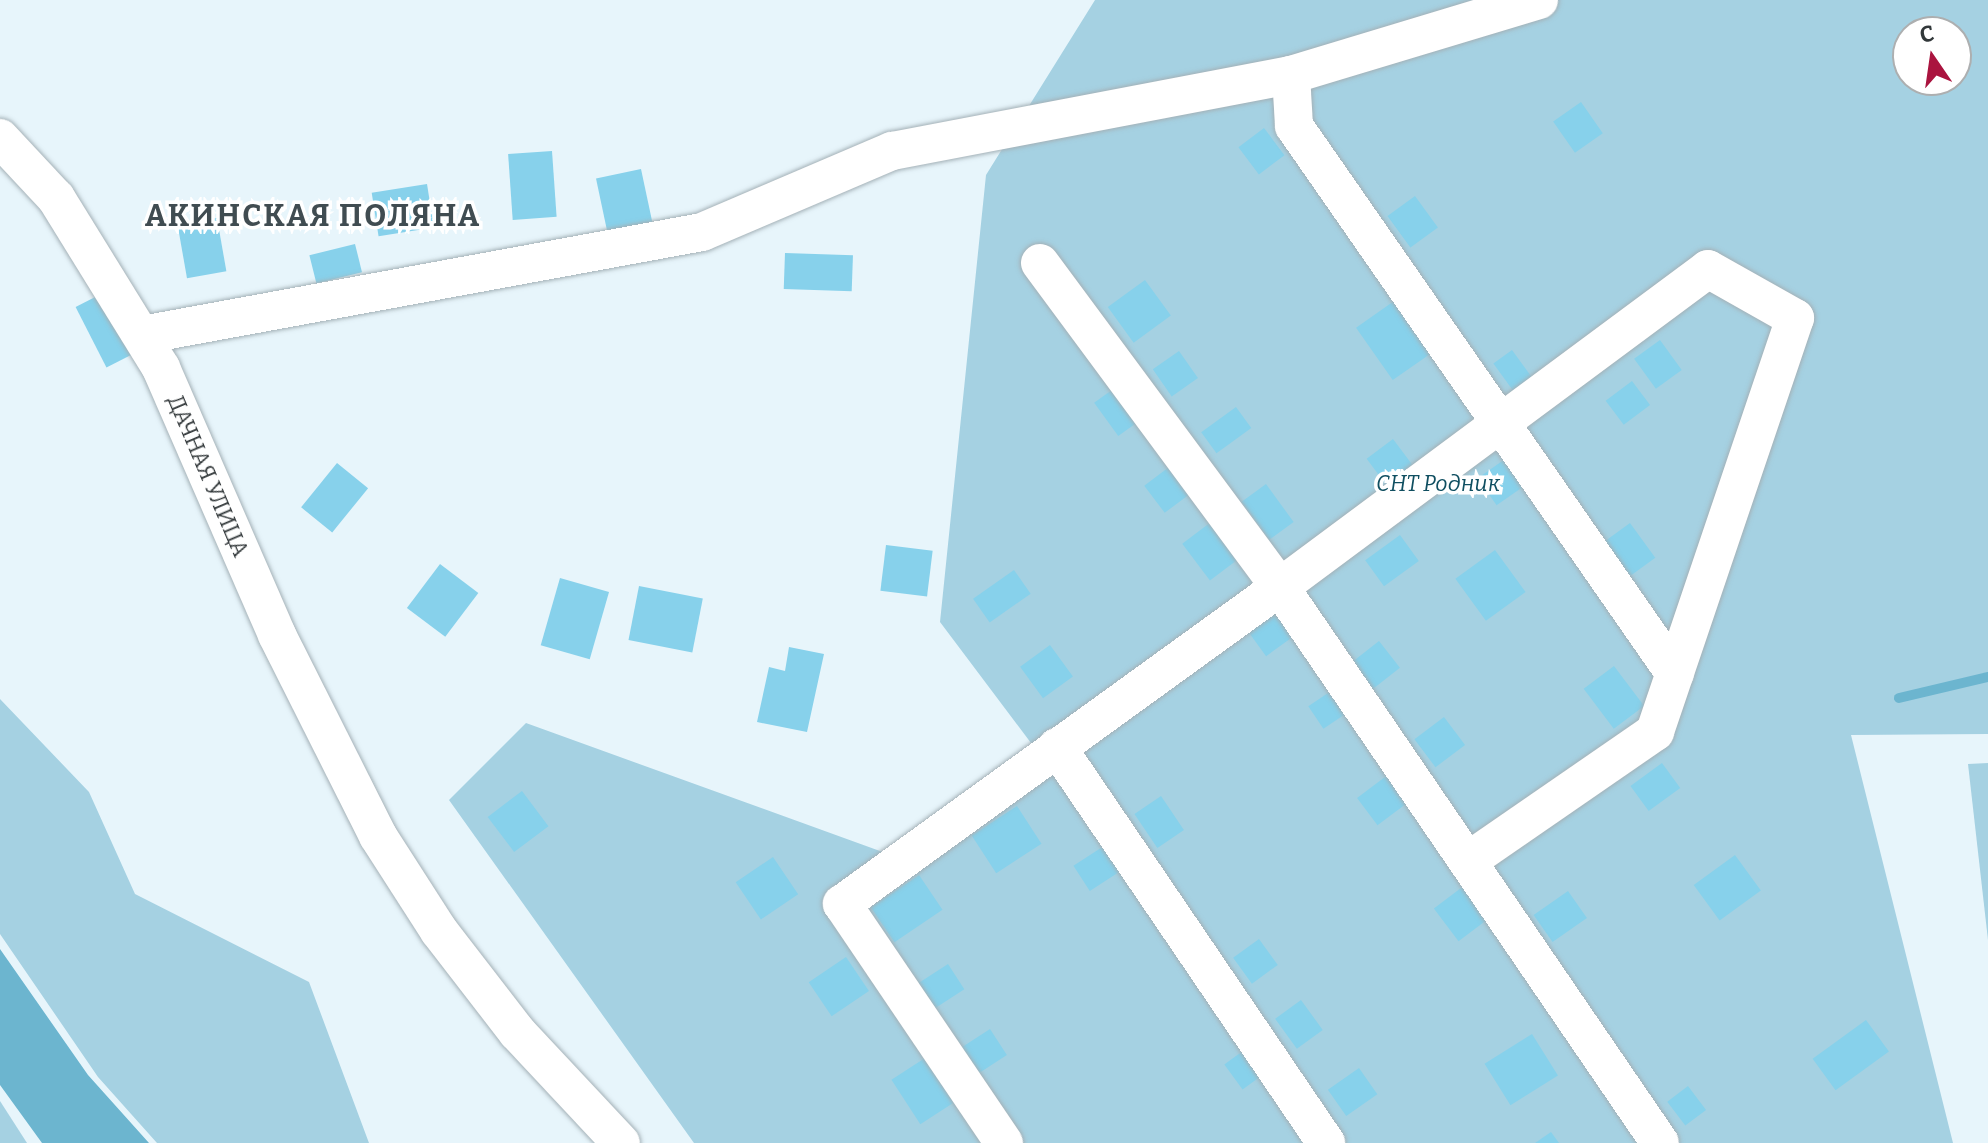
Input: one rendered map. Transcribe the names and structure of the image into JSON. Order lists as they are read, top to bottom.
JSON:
{
  "streets": {
    "street": ["ДАЧНАЯ УЛИЦА"]
  },
  "districts": ["АКИНСКАЯ ПОЛЯНА"],
  "parks": ["СНТ Родник"],
  "north": "top"
}
